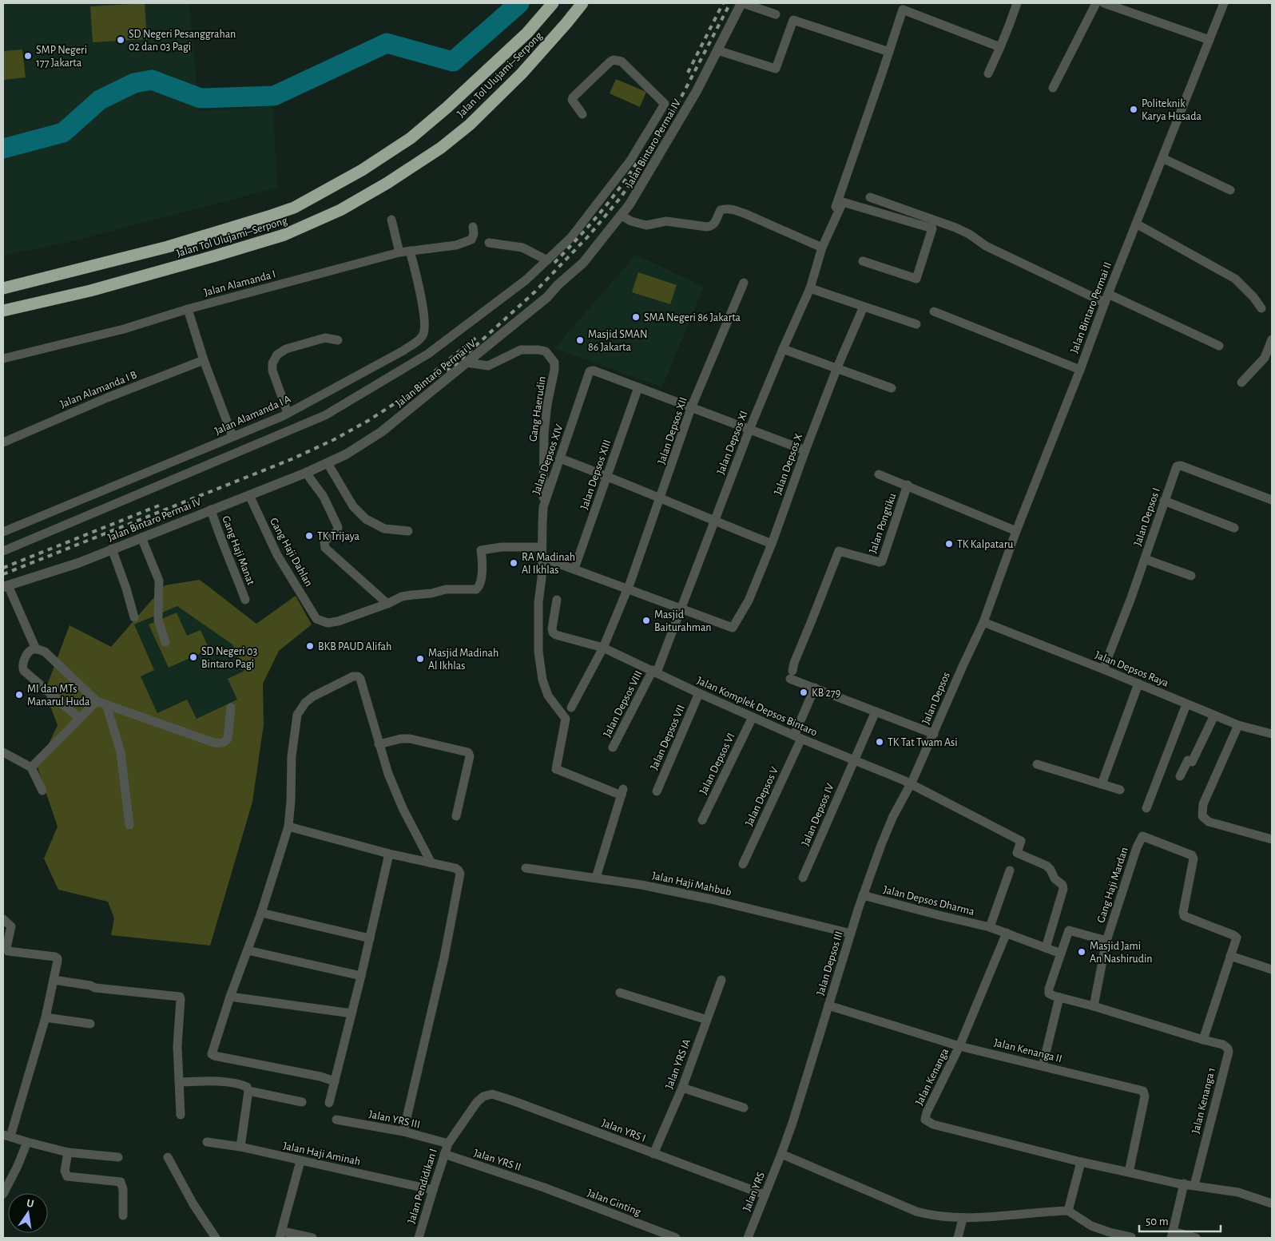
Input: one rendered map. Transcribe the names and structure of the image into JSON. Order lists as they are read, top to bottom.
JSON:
{
  "streets": {
    "highway": ["Jalan Tol Ulujami–Serpong"],
    "street": [
      "Jalan Bintaro Permai IV",
      "Jalan Alamanda I",
      "Jalan Bintaro Permai II",
      "Jalan Alamanda I B",
      "Gang Haerudin",
      "Jalan Alamanda I A",
      "Jalan Depsos XII",
      "Jalan Depsos XI",
      "Jalan Depsos XIV",
      "Jalan Depsos X",
      "Jalan Depsos XIII",
      "Jalan Depsos I",
      "Jalan Pongtiku",
      "Gang Haji Manat",
      "Gang Haji Dahlan",
      "Jalan Depsos Raya",
      "Jalan Depsos",
      "Jalan Depsos VIII",
      "Jalan Komplek Depsos Bintaro",
      "Jalan Depsos VII",
      "Jalan Depsos VI",
      "Jalan Depsos V",
      "Jalan Depsos IV",
      "Jalan Haji Mahbub",
      "Gang Haji Mardan",
      "Jalan Depsos Dharma",
      "Jalan Depsos III",
      "Jalan Kenanga II",
      "Jalan YRS IA",
      "Jalan Kenanga",
      "Jalan Kenanga 1",
      "Jalan YRS III",
      "Jalan YRS I",
      "Jalan Haji Aminah",
      "Jalan YRS II",
      "Jalan Pendidikan I",
      "Jalan YRS",
      "Jalan Ginting"
    ]
  },
  "crossings": [
    ["Jalan Bintaro Permai IV", "Gang Haerudin"],
    ["Jalan Bintaro Permai IV", "Gang Haji Manat"],
    ["Jalan Bintaro Permai IV", "Gang Haji Dahlan"],
    ["Jalan Alamanda I", "Jalan Alamanda I A"],
    ["Jalan Bintaro Permai II", "Jalan Pongtiku"],
    ["Jalan Bintaro Permai II", "Jalan Depsos Raya"],
    ["Jalan Bintaro Permai II", "Jalan Depsos"],
    ["Gang Haerudin", "Jalan Depsos XIV"],
    ["Jalan Depsos XII", "Jalan Komplek Depsos Bintaro"],
    ["Jalan Depsos XI", "Jalan Depsos X"],
    ["Jalan Depsos XI", "Jalan Depsos VIII"],
    ["Jalan Depsos XIV", "Jalan Depsos XIII"],
    ["Jalan Depsos XIV", "Jalan Haji Mahbub"],
    ["Jalan Depsos X", "Jalan Depsos VIII"],
    ["Jalan Depsos I", "Jalan Depsos Raya"],
    ["Jalan Pongtiku", "Jalan Depsos V"],
    ["Jalan Depsos Raya", "Jalan Depsos"],
    ["Jalan Depsos", "Jalan Komplek Depsos Bintaro"],
    ["Jalan Depsos", "Jalan Depsos III"],
    ["Jalan Depsos VIII", "Jalan Komplek Depsos Bintaro"],
    ["Jalan Komplek Depsos Bintaro", "Jalan Depsos VII"],
    ["Jalan Komplek Depsos Bintaro", "Jalan Depsos VI"],
    ["Jalan Komplek Depsos Bintaro", "Jalan Depsos V"],
    ["Jalan Komplek Depsos Bintaro", "Jalan Depsos IV"],
    ["Jalan Komplek Depsos Bintaro", "Jalan Depsos III"],
    ["Jalan Haji Mahbub", "Jalan Depsos III"],
    ["Jalan Depsos Dharma", "Jalan Depsos III"],
    ["Jalan Depsos III", "Jalan Kenanga II"],
    ["Jalan Depsos III", "Jalan YRS"],
    ["Jalan Kenanga II", "Jalan Kenanga"],
    ["Jalan YRS IA", "Jalan YRS I"],
    ["Jalan Kenanga", "Jalan Kenanga 1"],
    ["Jalan YRS III", "Jalan Pendidikan I"],
    ["Jalan YRS I", "Jalan Pendidikan I"],
    ["Jalan YRS I", "Jalan YRS"],
    ["Jalan Haji Aminah", "Jalan Pendidikan I"],
    ["Jalan YRS II", "Jalan Pendidikan I"],
    ["Jalan YRS II", "Jalan Ginting"]
  ],
  "places": [
    "SD Negeri Pesanggrahan 02 dan 03 Pagi",
    "SMP Negeri 177 Jakarta",
    "Politeknik Karya Husada",
    "SMA Negeri 86 Jakarta",
    "Masjid SMAN 86 Jakarta",
    "TK Trijaya",
    "TK Kalpataru",
    "RA Madinah Al Ikhlas",
    "Masjid Baiturahman",
    "BKB PAUD Alifah",
    "SD Negeri 03 Bintaro Pagi",
    "Masjid Madinah Al Ikhlas",
    "KB 279",
    "MI dan MTs Manarul Huda",
    "TK Tat Twam Asi",
    "Masjid Jami An Nashirudin"
  ],
  "scale_bar": "50 m",
  "north": "top"
}
